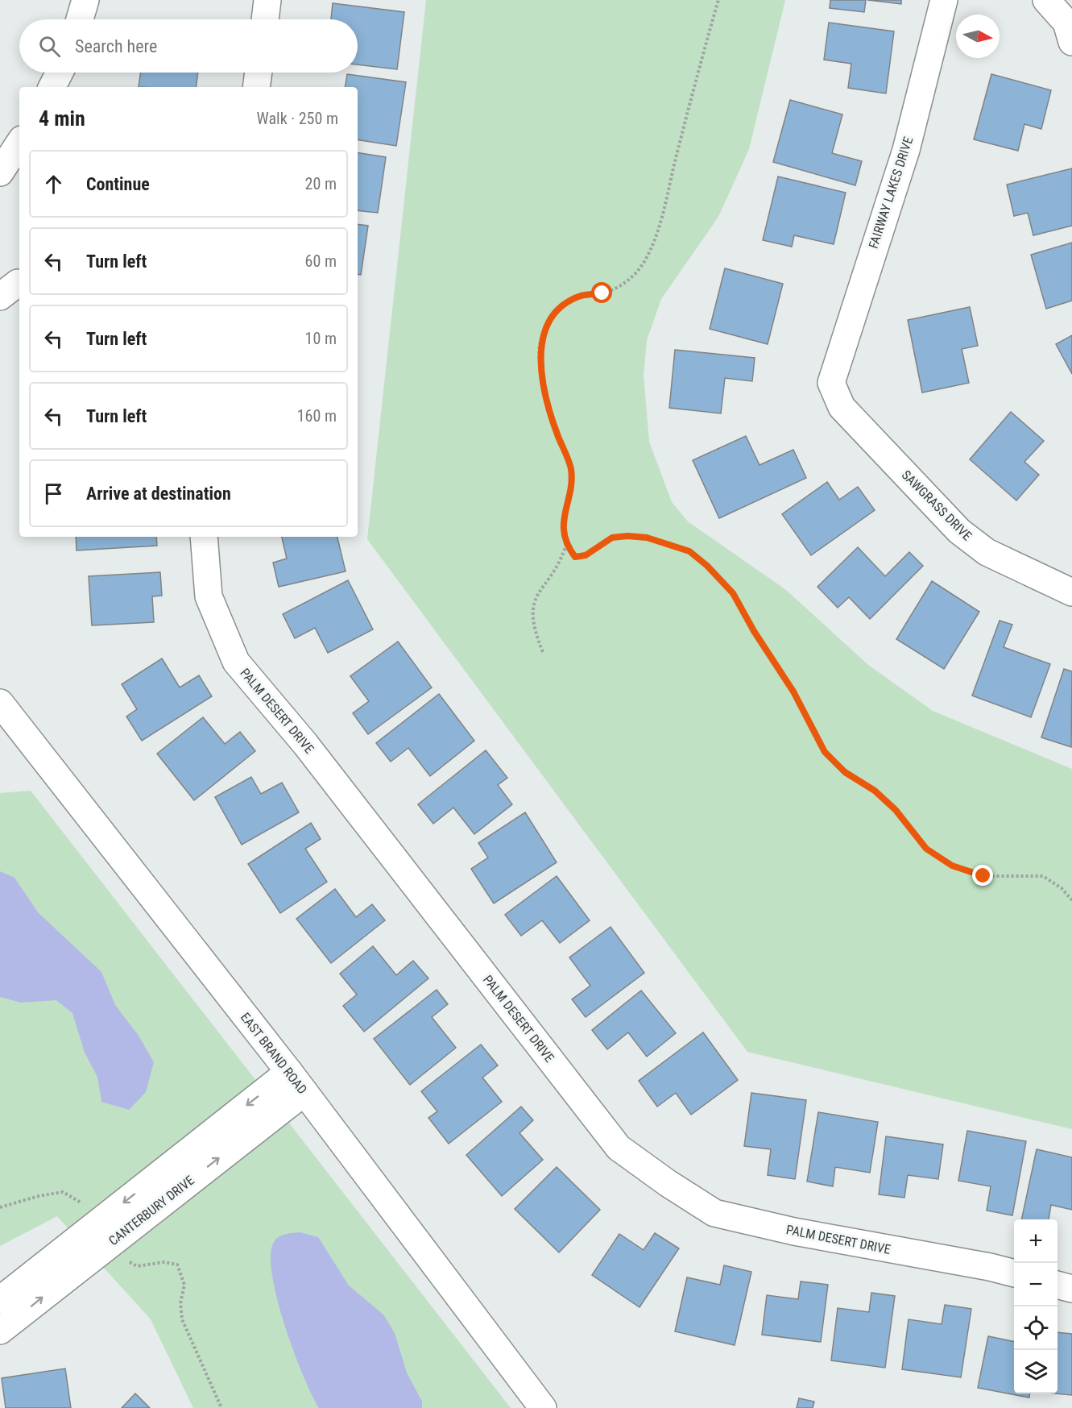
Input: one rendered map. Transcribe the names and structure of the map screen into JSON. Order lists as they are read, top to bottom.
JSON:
{
  "streets": {
    "street": [
      "FAIRWAY LAKES DRIVE",
      "SAWGRASS DRIVE",
      "PALM DESERT DRIVE",
      "EAST BRAND ROAD",
      "CANTERBURY DRIVE"
    ]
  },
  "crossings": [
    ["FAIRWAY LAKES DRIVE", "SAWGRASS DRIVE"],
    ["EAST BRAND ROAD", "CANTERBURY DRIVE"]
  ],
  "north": "right",
  "page": {
    "search": "Search here",
    "heading": ["4 min", "Walk · 250 m"],
    "list": [
      ["Continue", "20 m"],
      ["Turn left", "60 m"],
      ["Turn left", "10 m"],
      ["Turn left", "160 m"],
      "Arrive at destination"
    ],
    "map_buttons": ["+", "−"]
  }
}
